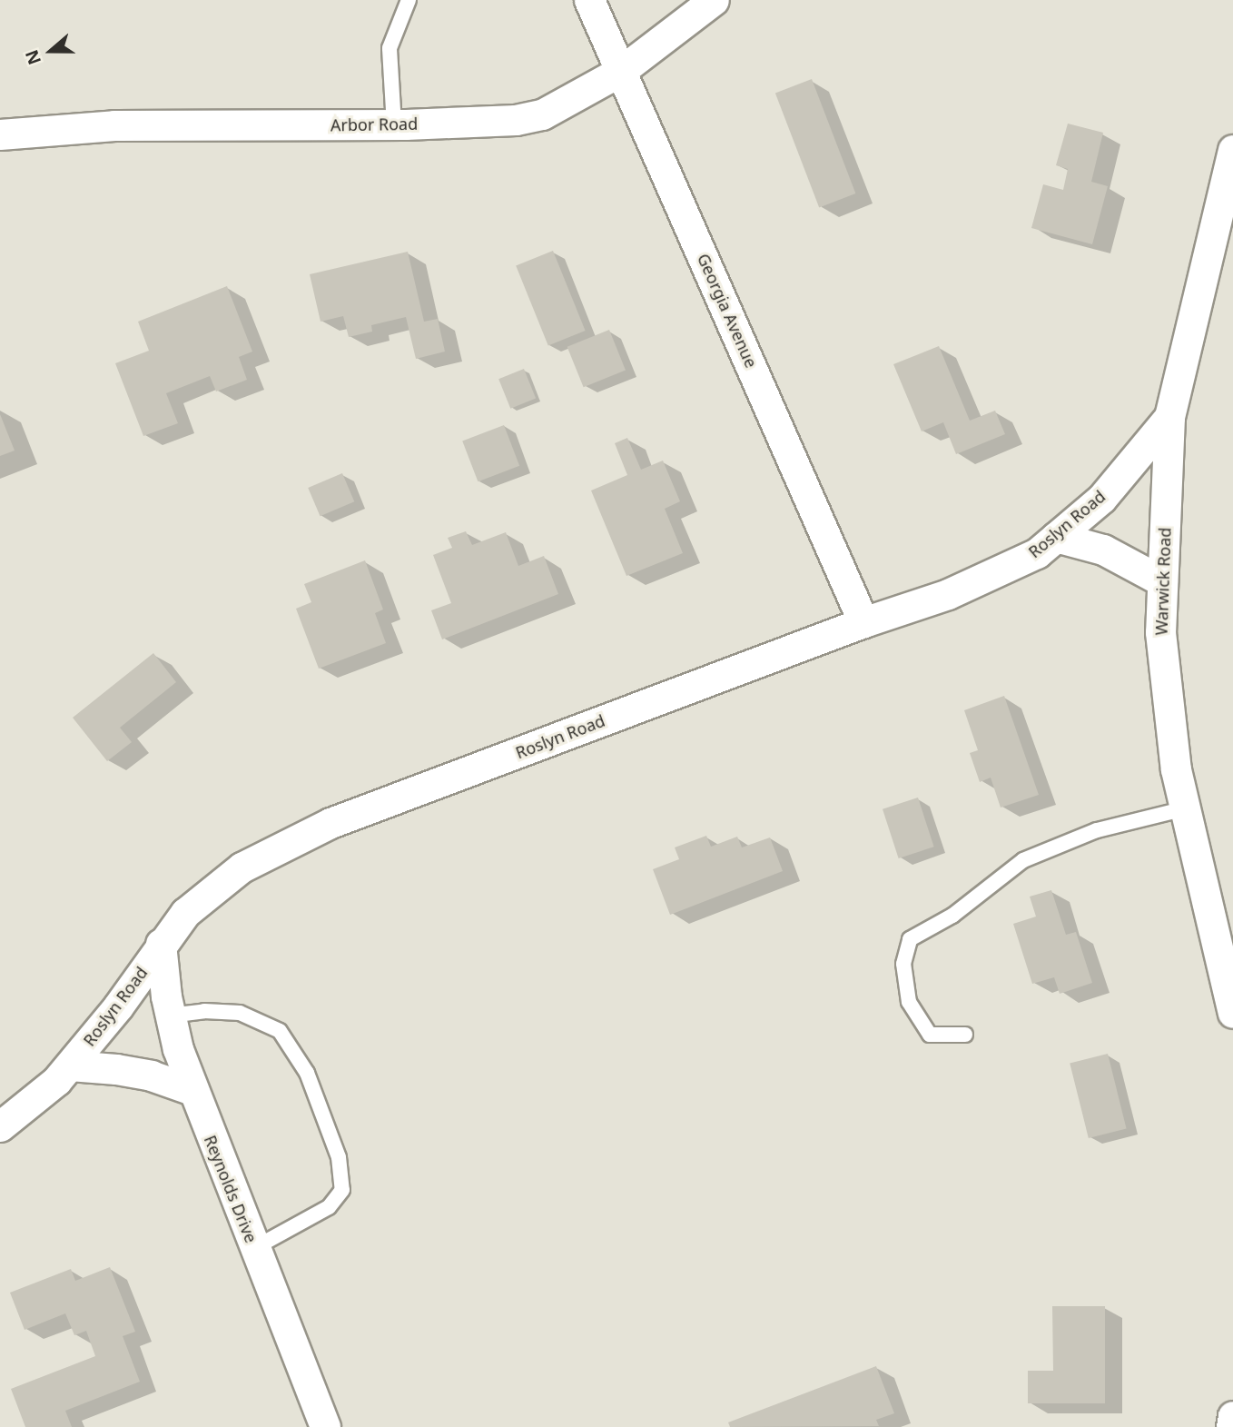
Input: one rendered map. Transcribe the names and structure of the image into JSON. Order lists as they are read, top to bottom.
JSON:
{
  "streets": {
    "street": [
      "Arbor Road",
      "Georgia Avenue",
      "Roslyn Road",
      "Warwick Road",
      "Reynolds Drive"
    ]
  },
  "crossings": [
    ["Arbor Road", "Georgia Avenue"],
    ["Georgia Avenue", "Roslyn Road"],
    ["Roslyn Road", "Warwick Road"],
    ["Roslyn Road", "Reynolds Drive"]
  ],
  "north": "left"
}
